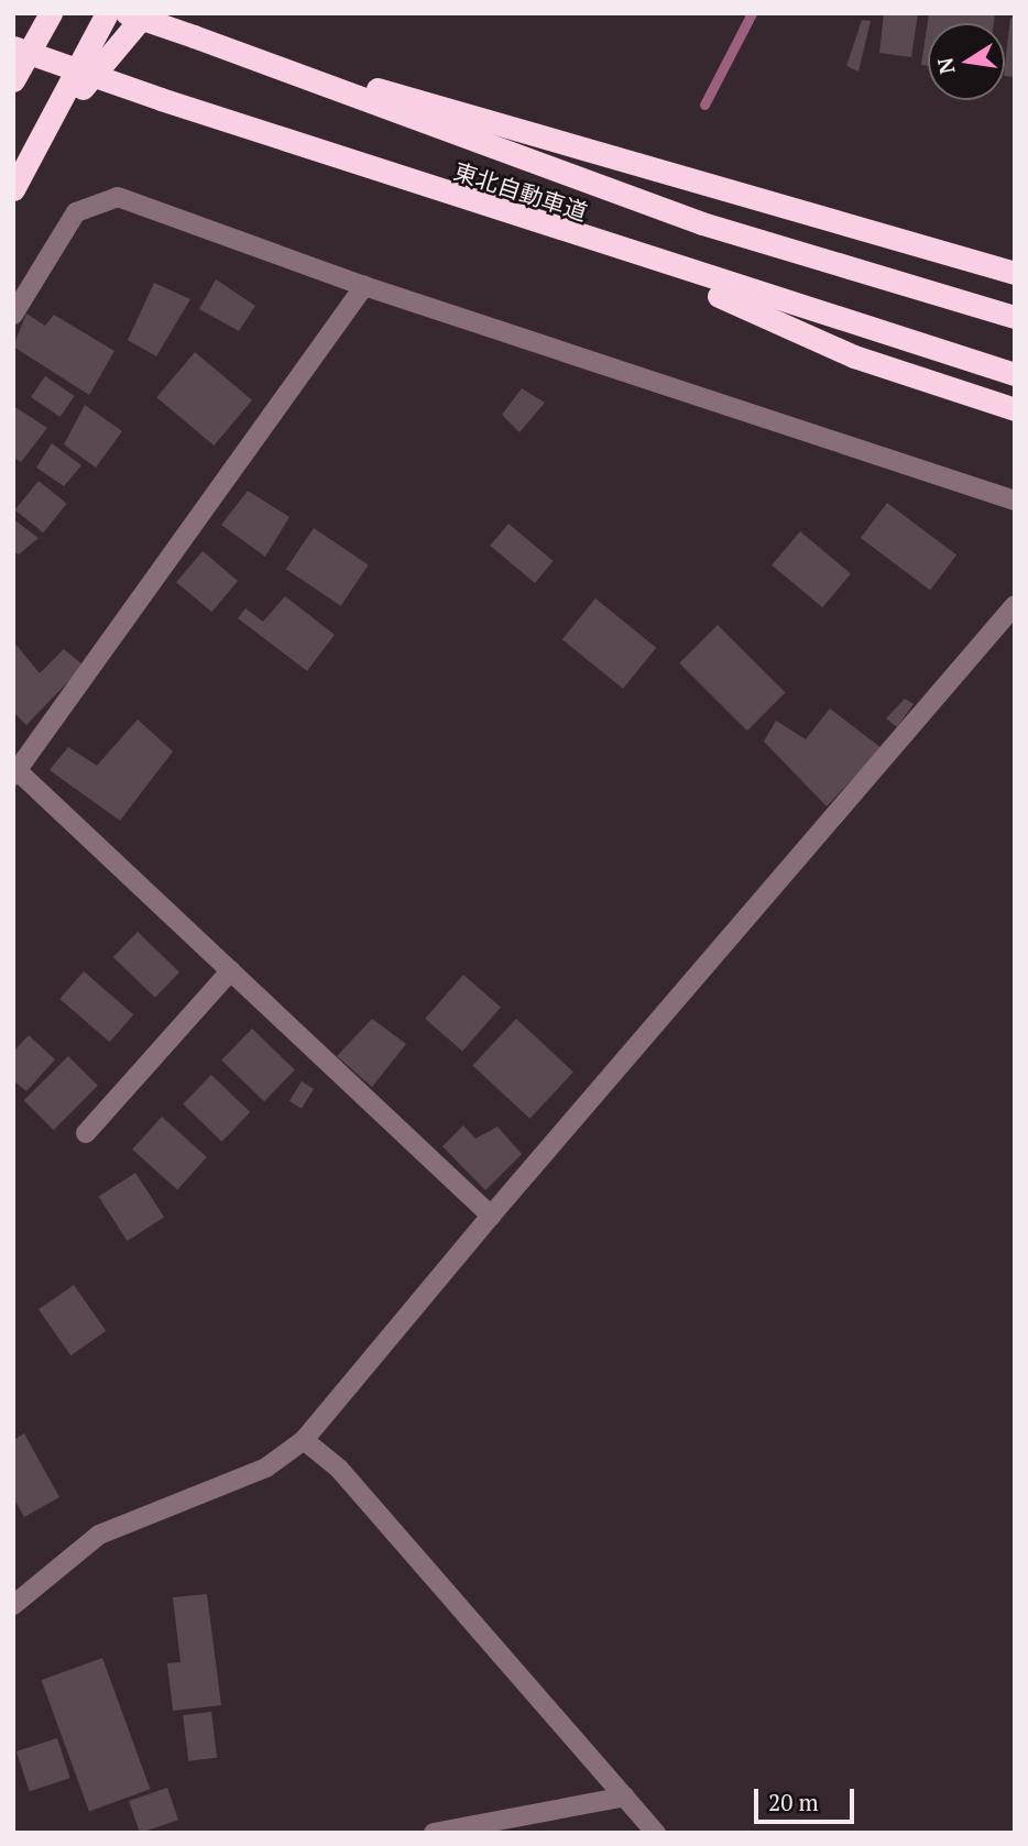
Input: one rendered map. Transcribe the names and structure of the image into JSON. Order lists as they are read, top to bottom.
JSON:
{
  "streets": {
    "highway": ["東北自動車道"]
  },
  "scale_bar": "20 m",
  "north": "left"
}
